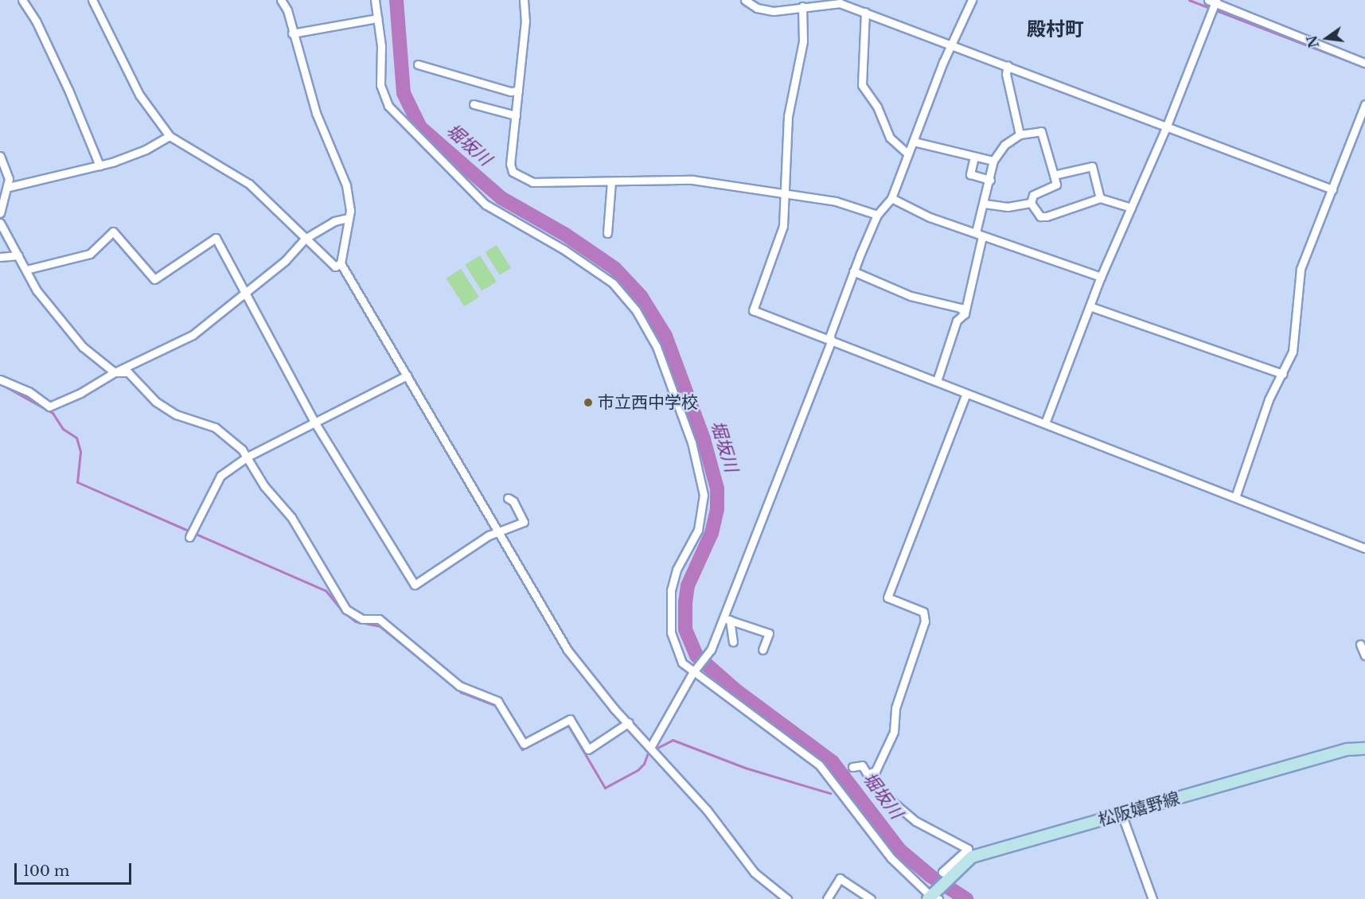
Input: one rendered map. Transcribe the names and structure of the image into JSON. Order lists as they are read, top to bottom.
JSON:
{
  "streets": {
    "main road": ["松阪嬉野線"]
  },
  "districts": ["殿村町"],
  "water": ["堀坂川"],
  "places": ["市立西中学校"],
  "scale_bar": "100 m",
  "north": "left"
}
